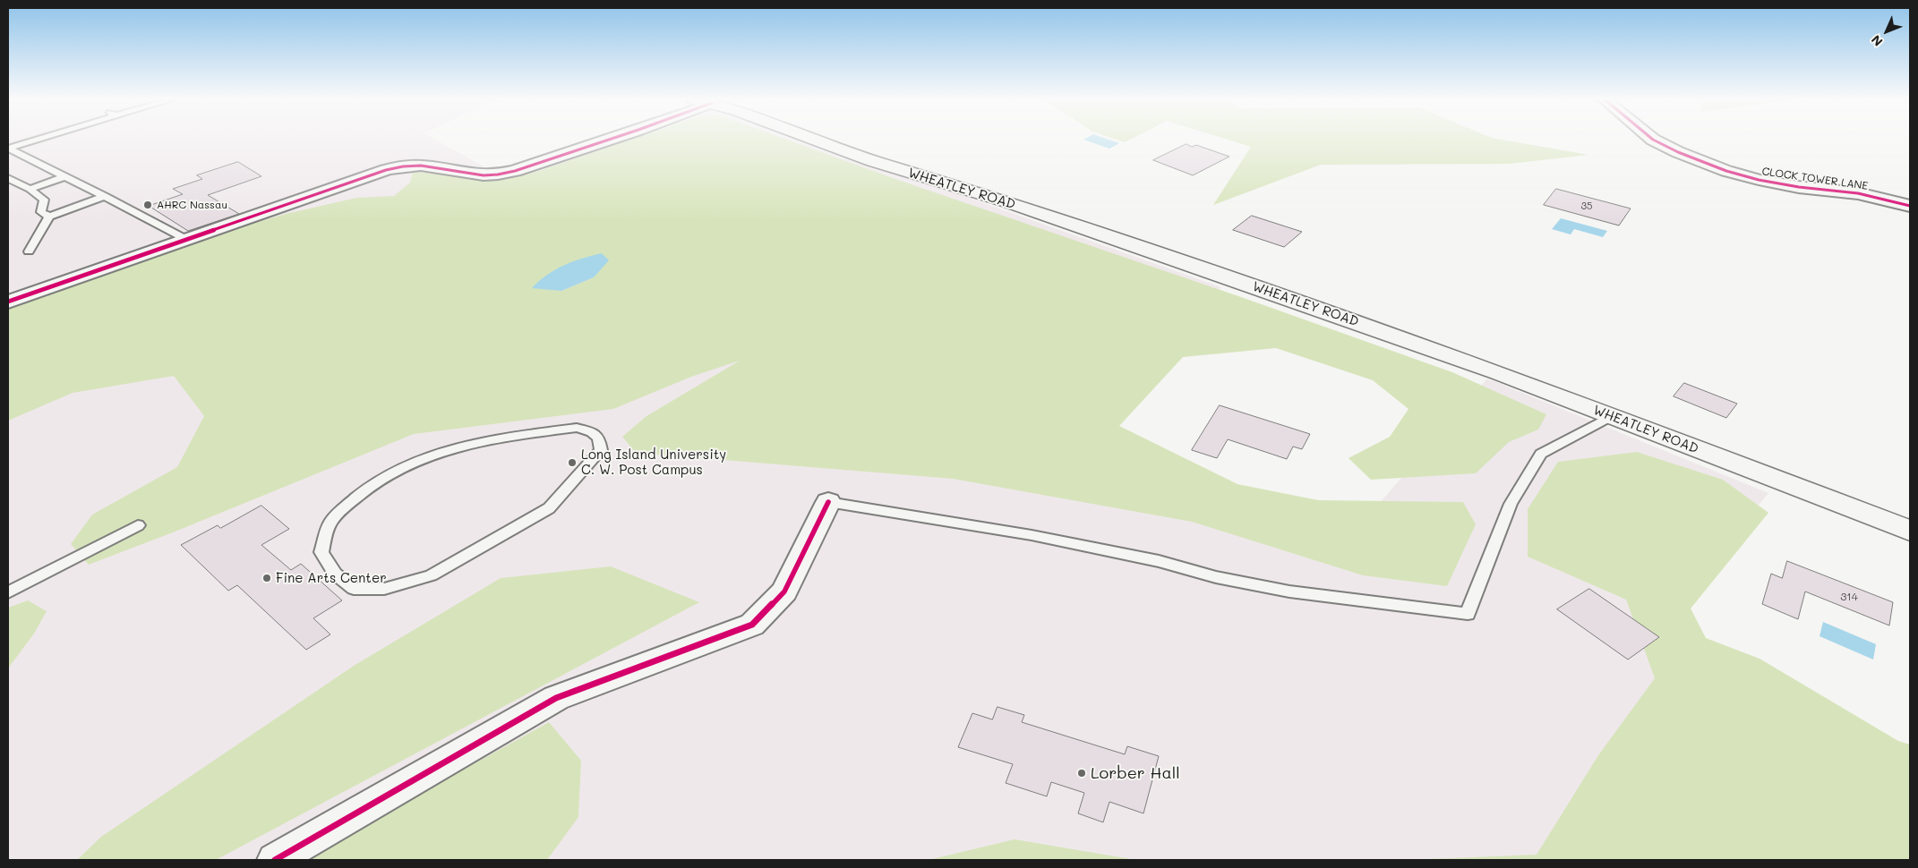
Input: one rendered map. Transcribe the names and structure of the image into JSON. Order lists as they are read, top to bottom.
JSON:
{
  "streets": {
    "main road": ["WHEATLEY ROAD"],
    "street": ["CLOCK TOWER LANE"]
  },
  "places": [
    "AHRC Nassau",
    "Long Island University C. W. Post Campus",
    "Fine Arts Center",
    "Lorber Hall"
  ],
  "house_numbers": ["35", "314"],
  "north": "bottom left"
}
